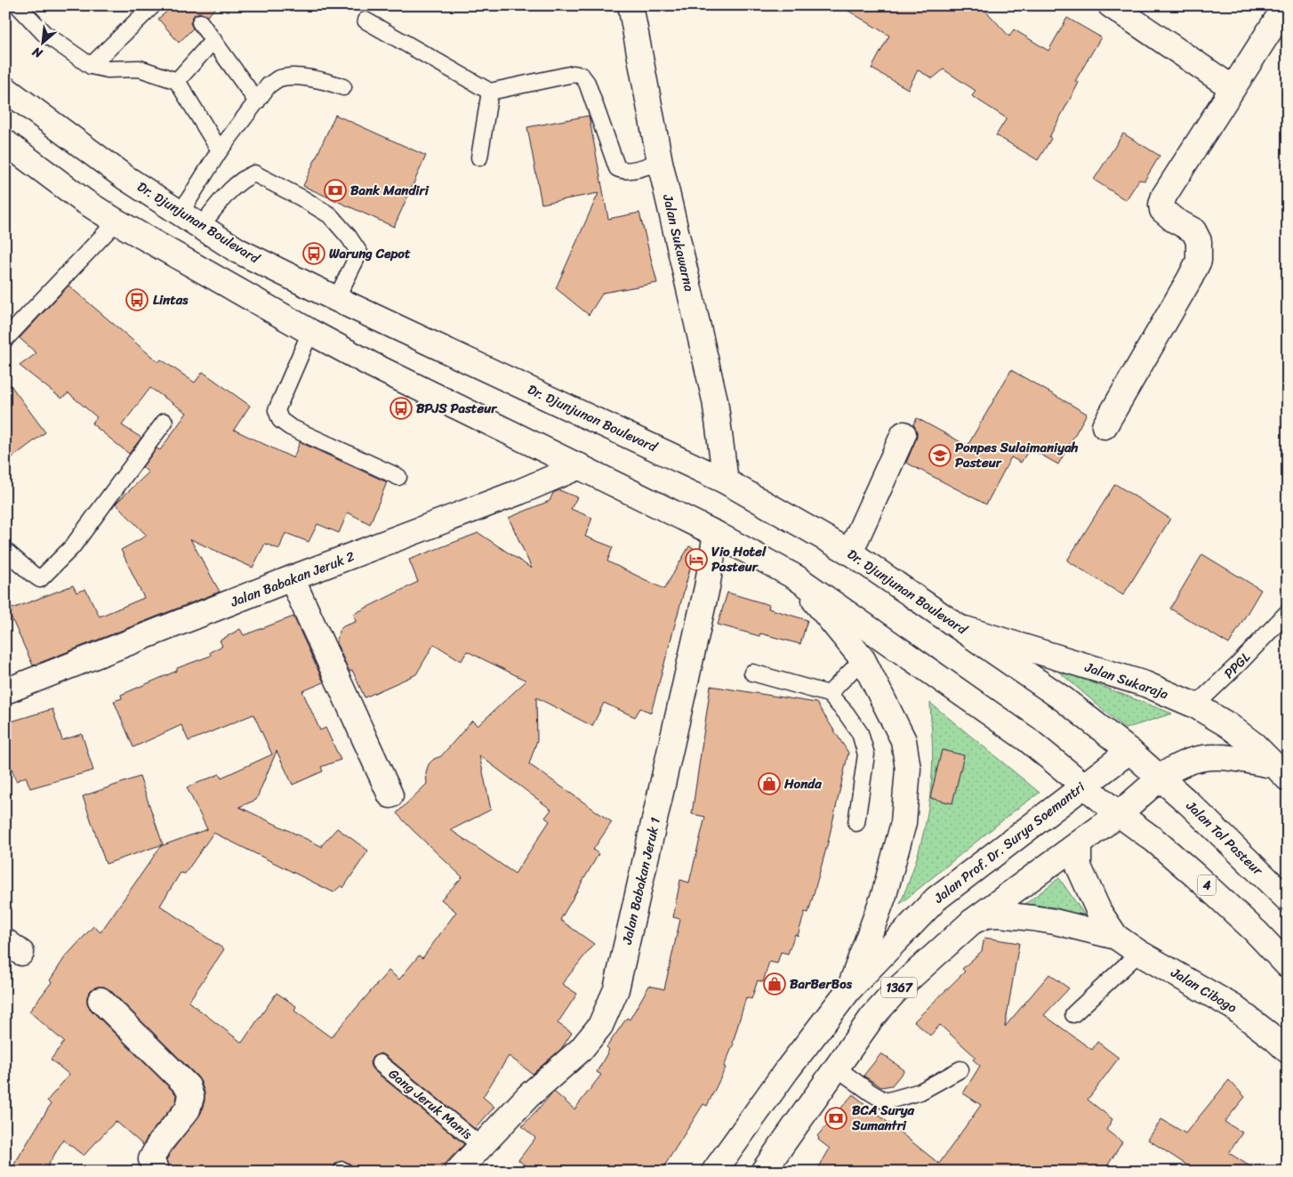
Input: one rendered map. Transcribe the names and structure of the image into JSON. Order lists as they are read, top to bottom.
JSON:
{
  "streets": {
    "main road": [
      "Dr. Djunjunan Boulevard",
      "Jalan Sukawarna",
      "Jalan Babakan Jeruk 2",
      "Jalan Sukaraja",
      "Jalan Tol Pasteur",
      "Jalan Prof. Dr. Surya Soemantri",
      "Jalan Babakan Jeruk 1",
      "4",
      "1367",
      "Jalan Cibogo"
    ],
    "lane": ["PPGL", "Gang Jeruk Manis"]
  },
  "crossings": [
    ["Dr. Djunjunan Boulevard", "Jalan Sukawarna"],
    ["Dr. Djunjunan Boulevard", "Jalan Sukaraja"],
    ["Dr. Djunjunan Boulevard", "Jalan Tol Pasteur"],
    ["Dr. Djunjunan Boulevard", "Jalan Prof. Dr. Surya Soemantri"],
    ["Dr. Djunjunan Boulevard", "1367"],
    ["PPGL", "Jalan Sukaraja"],
    ["Jalan Sukaraja", "Jalan Tol Pasteur"],
    ["Jalan Sukaraja", "1367"],
    ["Jalan Tol Pasteur", "1367"],
    ["Jalan Babakan Jeruk 1", "Gang Jeruk Manis"],
    ["4", "1367"],
    ["1367", "Jalan Cibogo"]
  ],
  "places": {
    "bank": ["Bank Mandiri", "BCA Surya Sumantri"],
    "bus stop": ["Warung Cepot", "Lintas", "BPJS Pasteur"],
    "school or university": ["Ponpes Sulaimaniyah Pasteur"],
    "hotel": ["Vio Hotel Pasteur"],
    "shop": ["Honda", "BarBerBos"]
  },
  "north": "bottom left"
}
